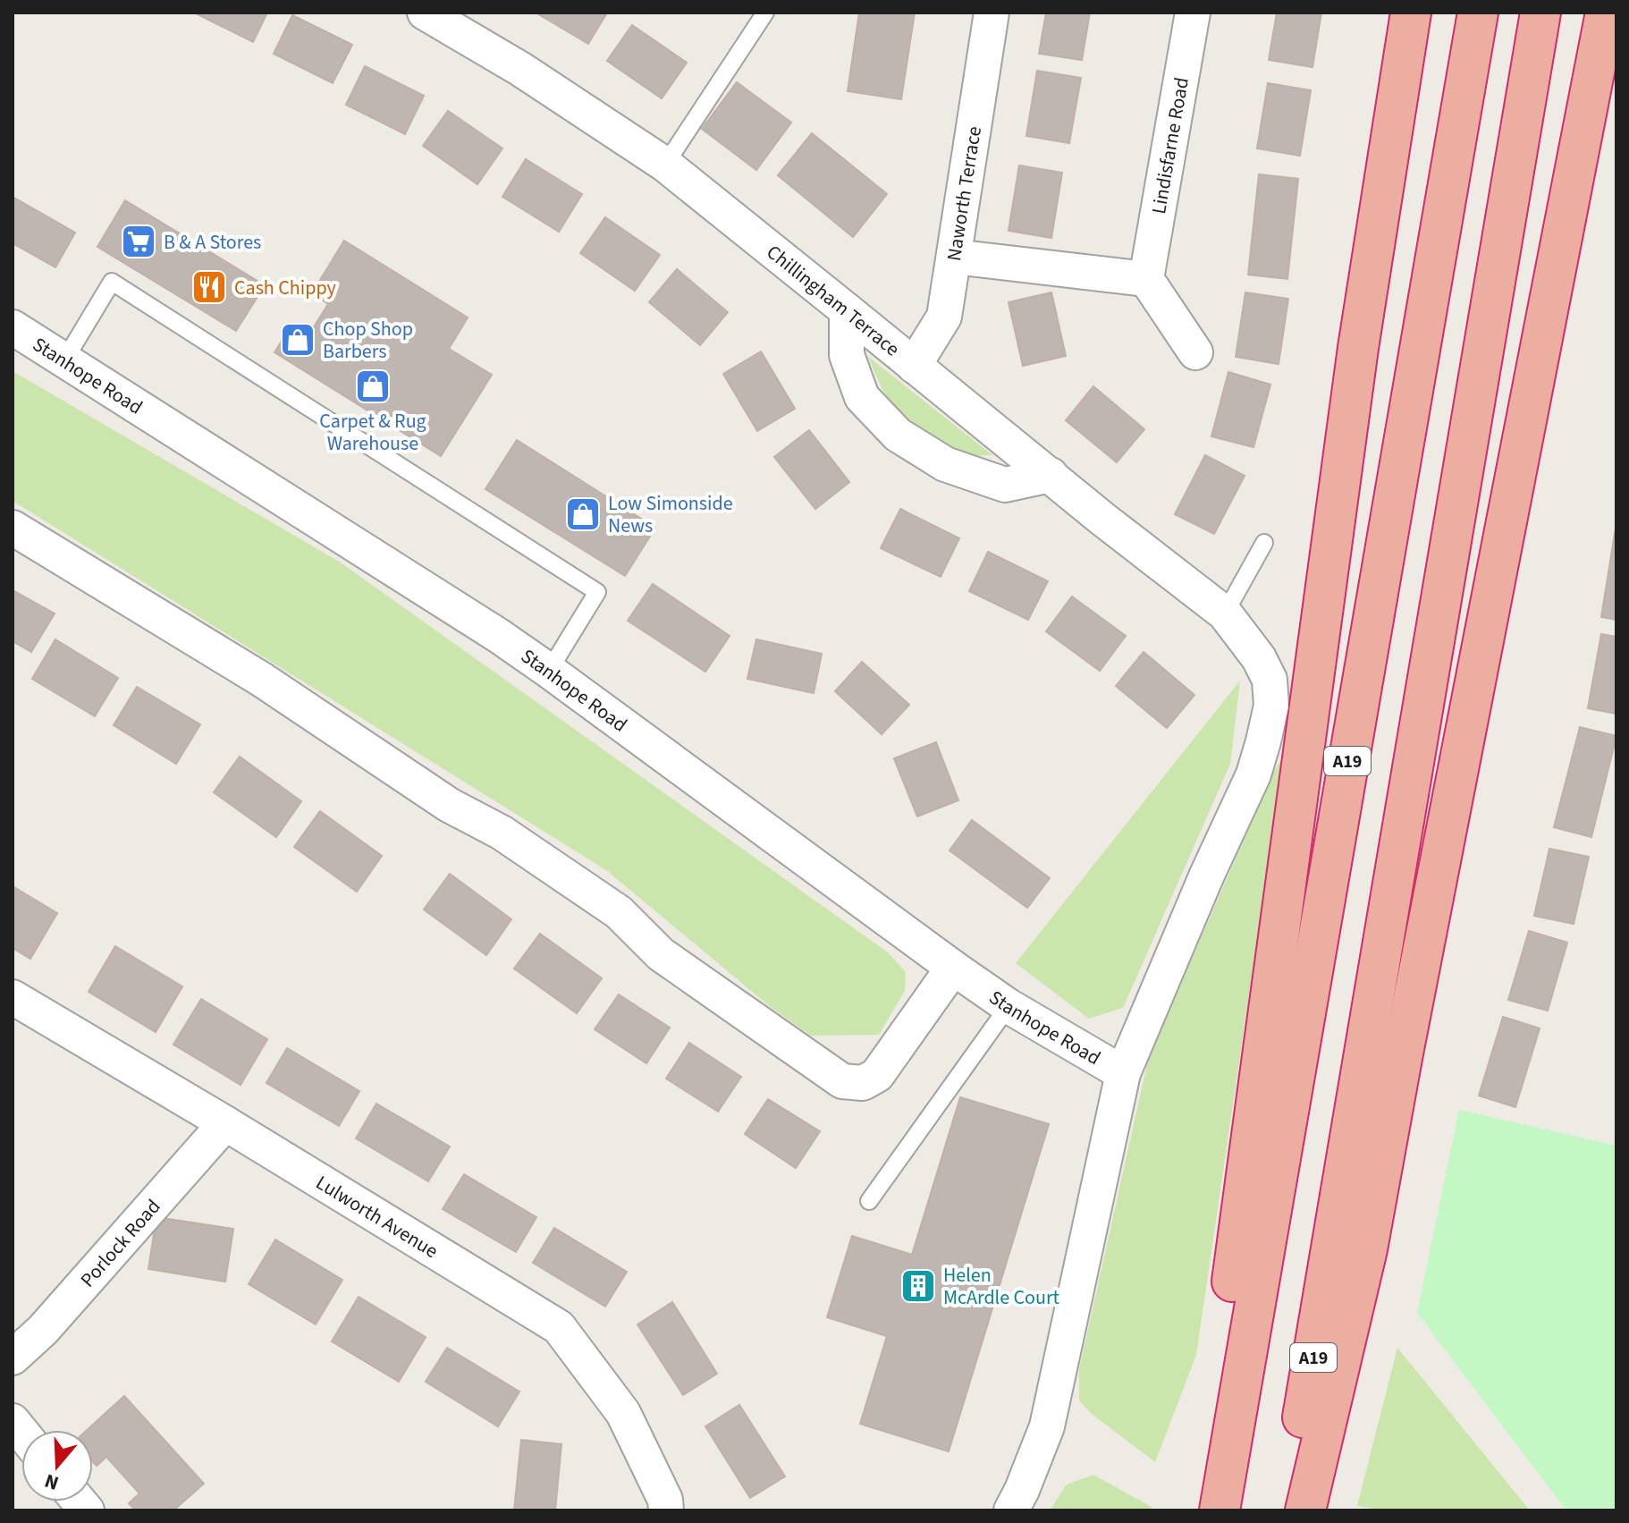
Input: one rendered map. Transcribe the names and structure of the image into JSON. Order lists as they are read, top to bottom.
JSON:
{
  "streets": {
    "highway": ["A19"],
    "street": [
      "Lindisfarne Road",
      "Naworth Terrace",
      "Chillingham Terrace",
      "Stanhope Road",
      "Lulworth Avenue",
      "Porlock Road"
    ]
  },
  "crossings": [
    ["Naworth Terrace", "Chillingham Terrace"],
    ["Chillingham Terrace", "Stanhope Road"],
    ["Lulworth Avenue", "Porlock Road"]
  ],
  "places": {
    "supermarket": ["B & A Stores"],
    "restaurant": ["Cash Chippy"],
    "shop": ["Chop Shop Barbers", "Carpet & Rug Warehouse", "Low Simonside News"],
    "building": ["Helen McArdle Court"]
  },
  "north": "bottom"
}
